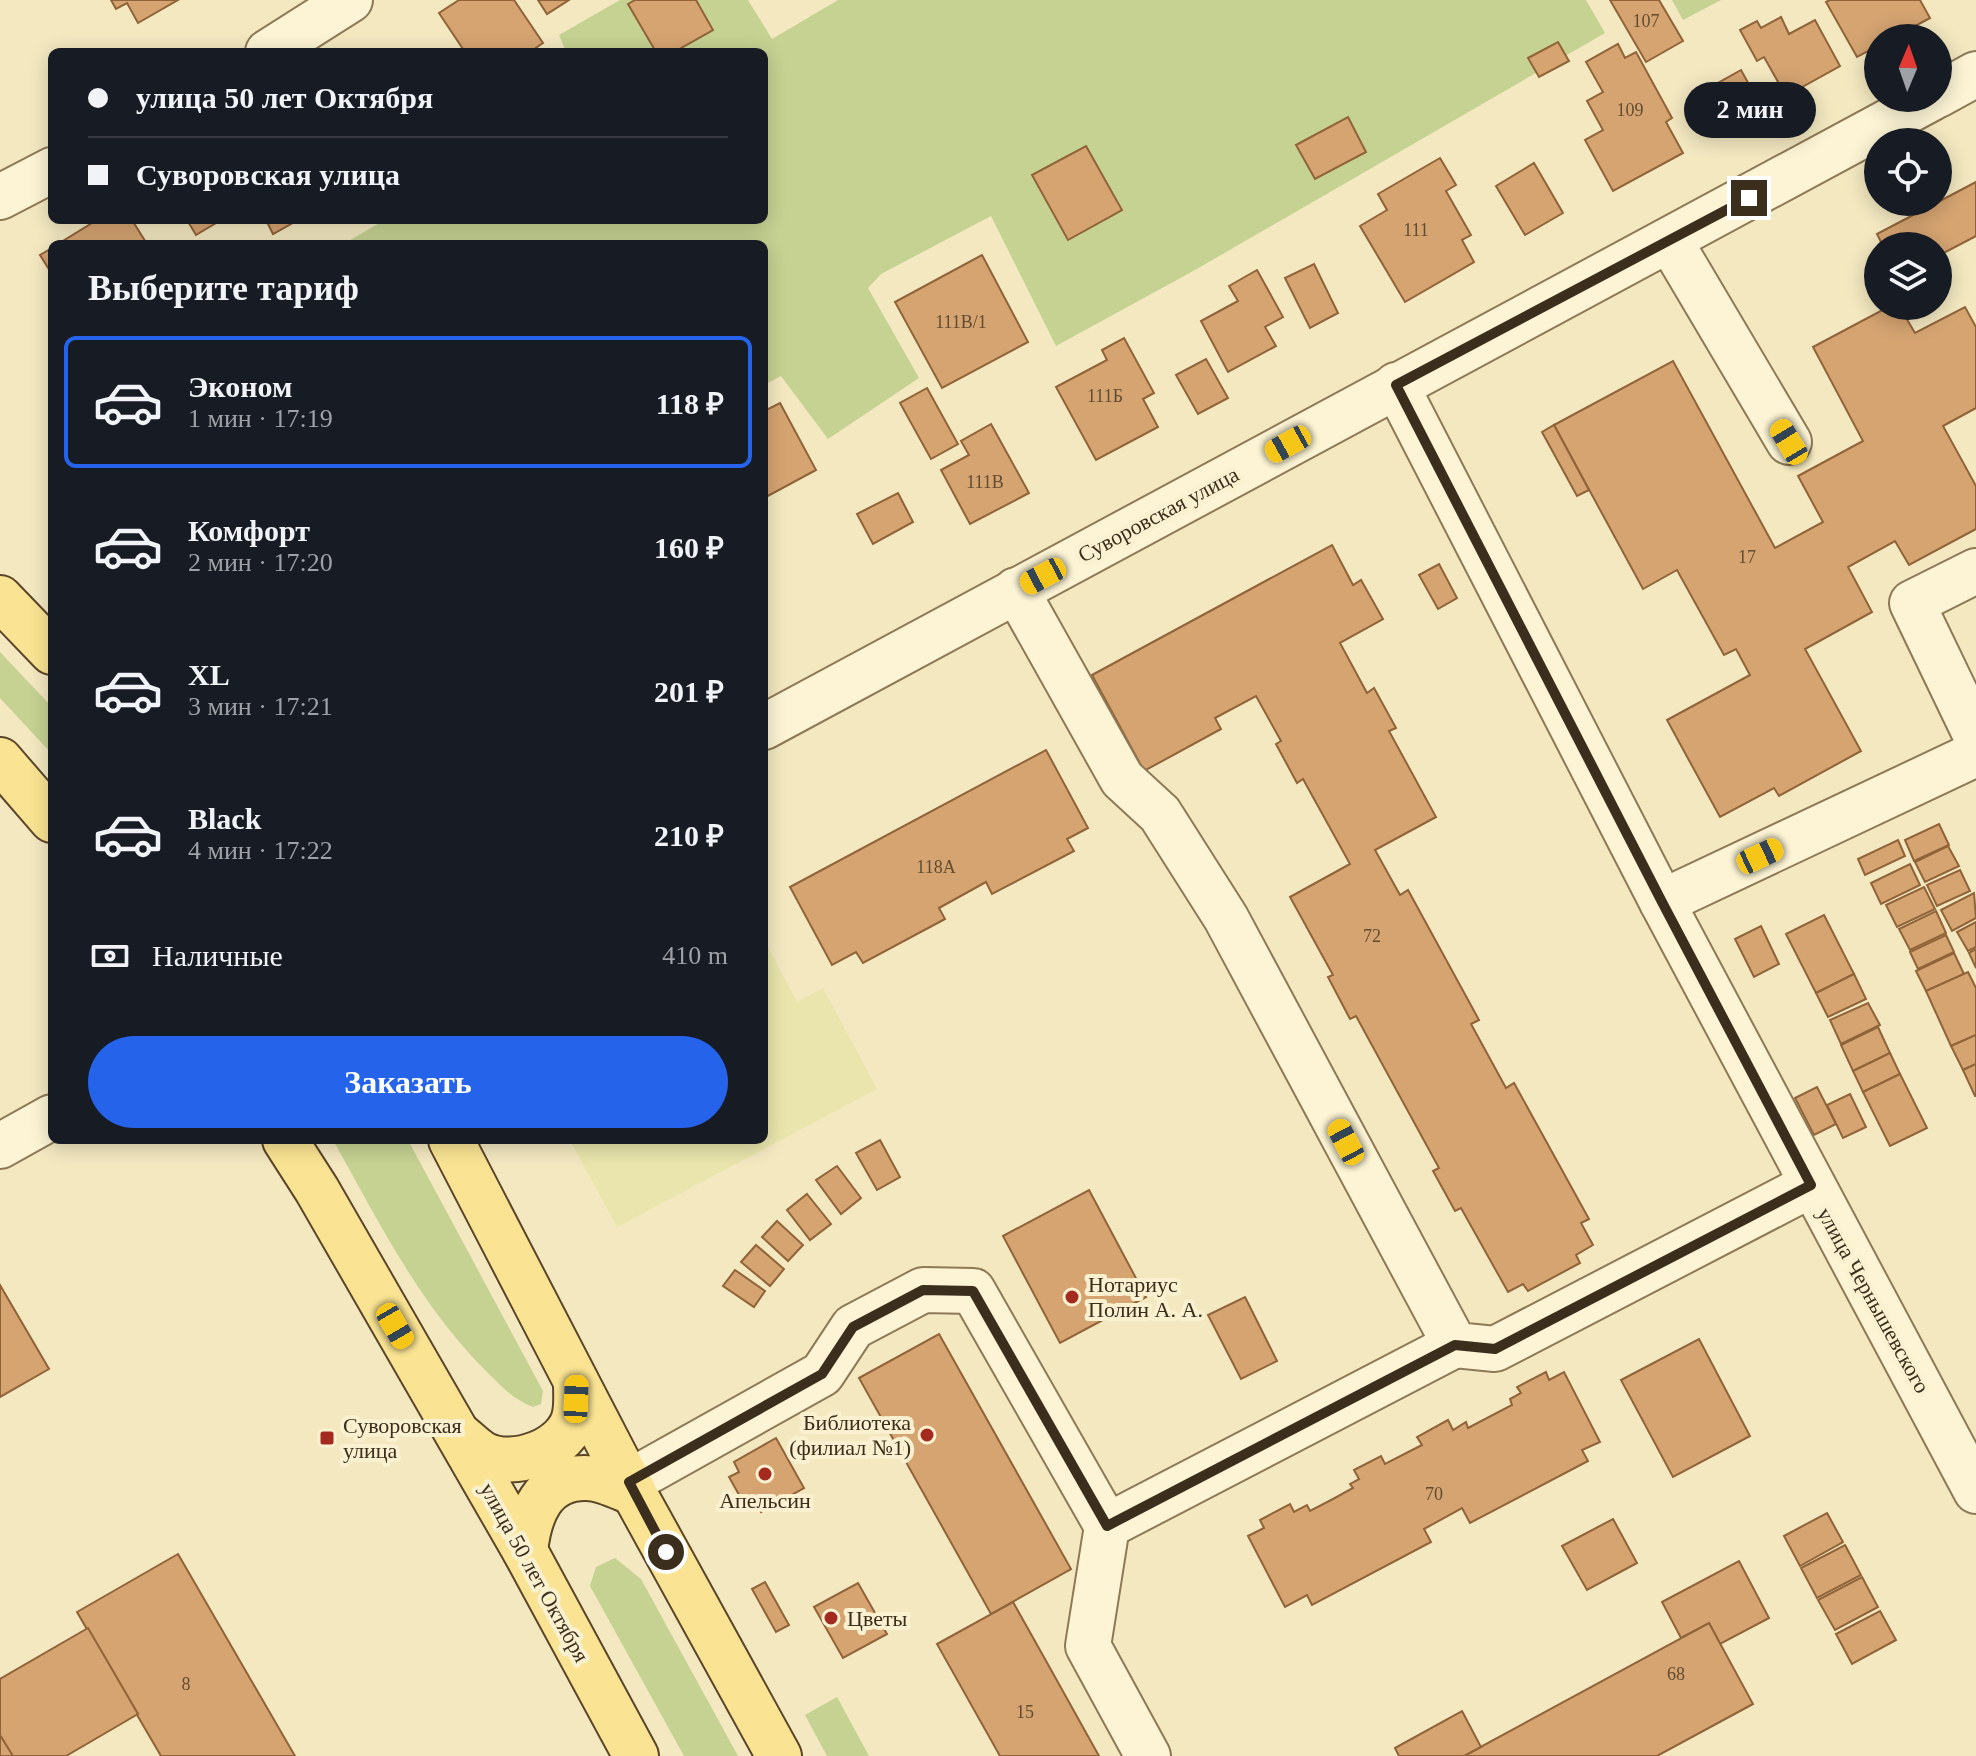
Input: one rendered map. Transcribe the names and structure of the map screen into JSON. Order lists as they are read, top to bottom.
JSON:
{
  "streets": {
    "main road": ["улица 50 лет Октября"],
    "street": ["Суворовская улица", "улица Чернышевского"]
  },
  "crossings": [
    ["Суворовская улица", "улица Чернышевского"]
  ],
  "places": {
    "other": [
      "Нотариус Полин А. А.",
      "Библиотека (филиал №1)",
      "Апельсин",
      "Цветы"
    ],
    "transit": ["Суворовская улица"]
  },
  "house_numbers": [
    "107",
    "109",
    "111",
    "111В/1",
    "111Б",
    "111В",
    "17",
    "118А",
    "72",
    "70",
    "68",
    "8",
    "15"
  ],
  "north": "top",
  "page": {
    "banner": ["улица 50 лет Октября", "Суворовская улица"],
    "bubble": "2 мин",
    "heading": "Выберите тариф",
    "list": [
      {
        "name": "Эконом",
        "note": "1 мин · 17:19",
        "value": "118 ₽"
      },
      {
        "name": "Комфорт",
        "note": "2 мин · 17:20",
        "value": "160 ₽"
      },
      {
        "name": "XL",
        "note": "3 мин · 17:21",
        "value": "201 ₽"
      },
      {
        "name": "Black",
        "note": "4 мин · 17:22",
        "value": "210 ₽"
      }
    ],
    "pay": ["Наличные", "410 m"],
    "buttons": "Заказать"
  }
}
